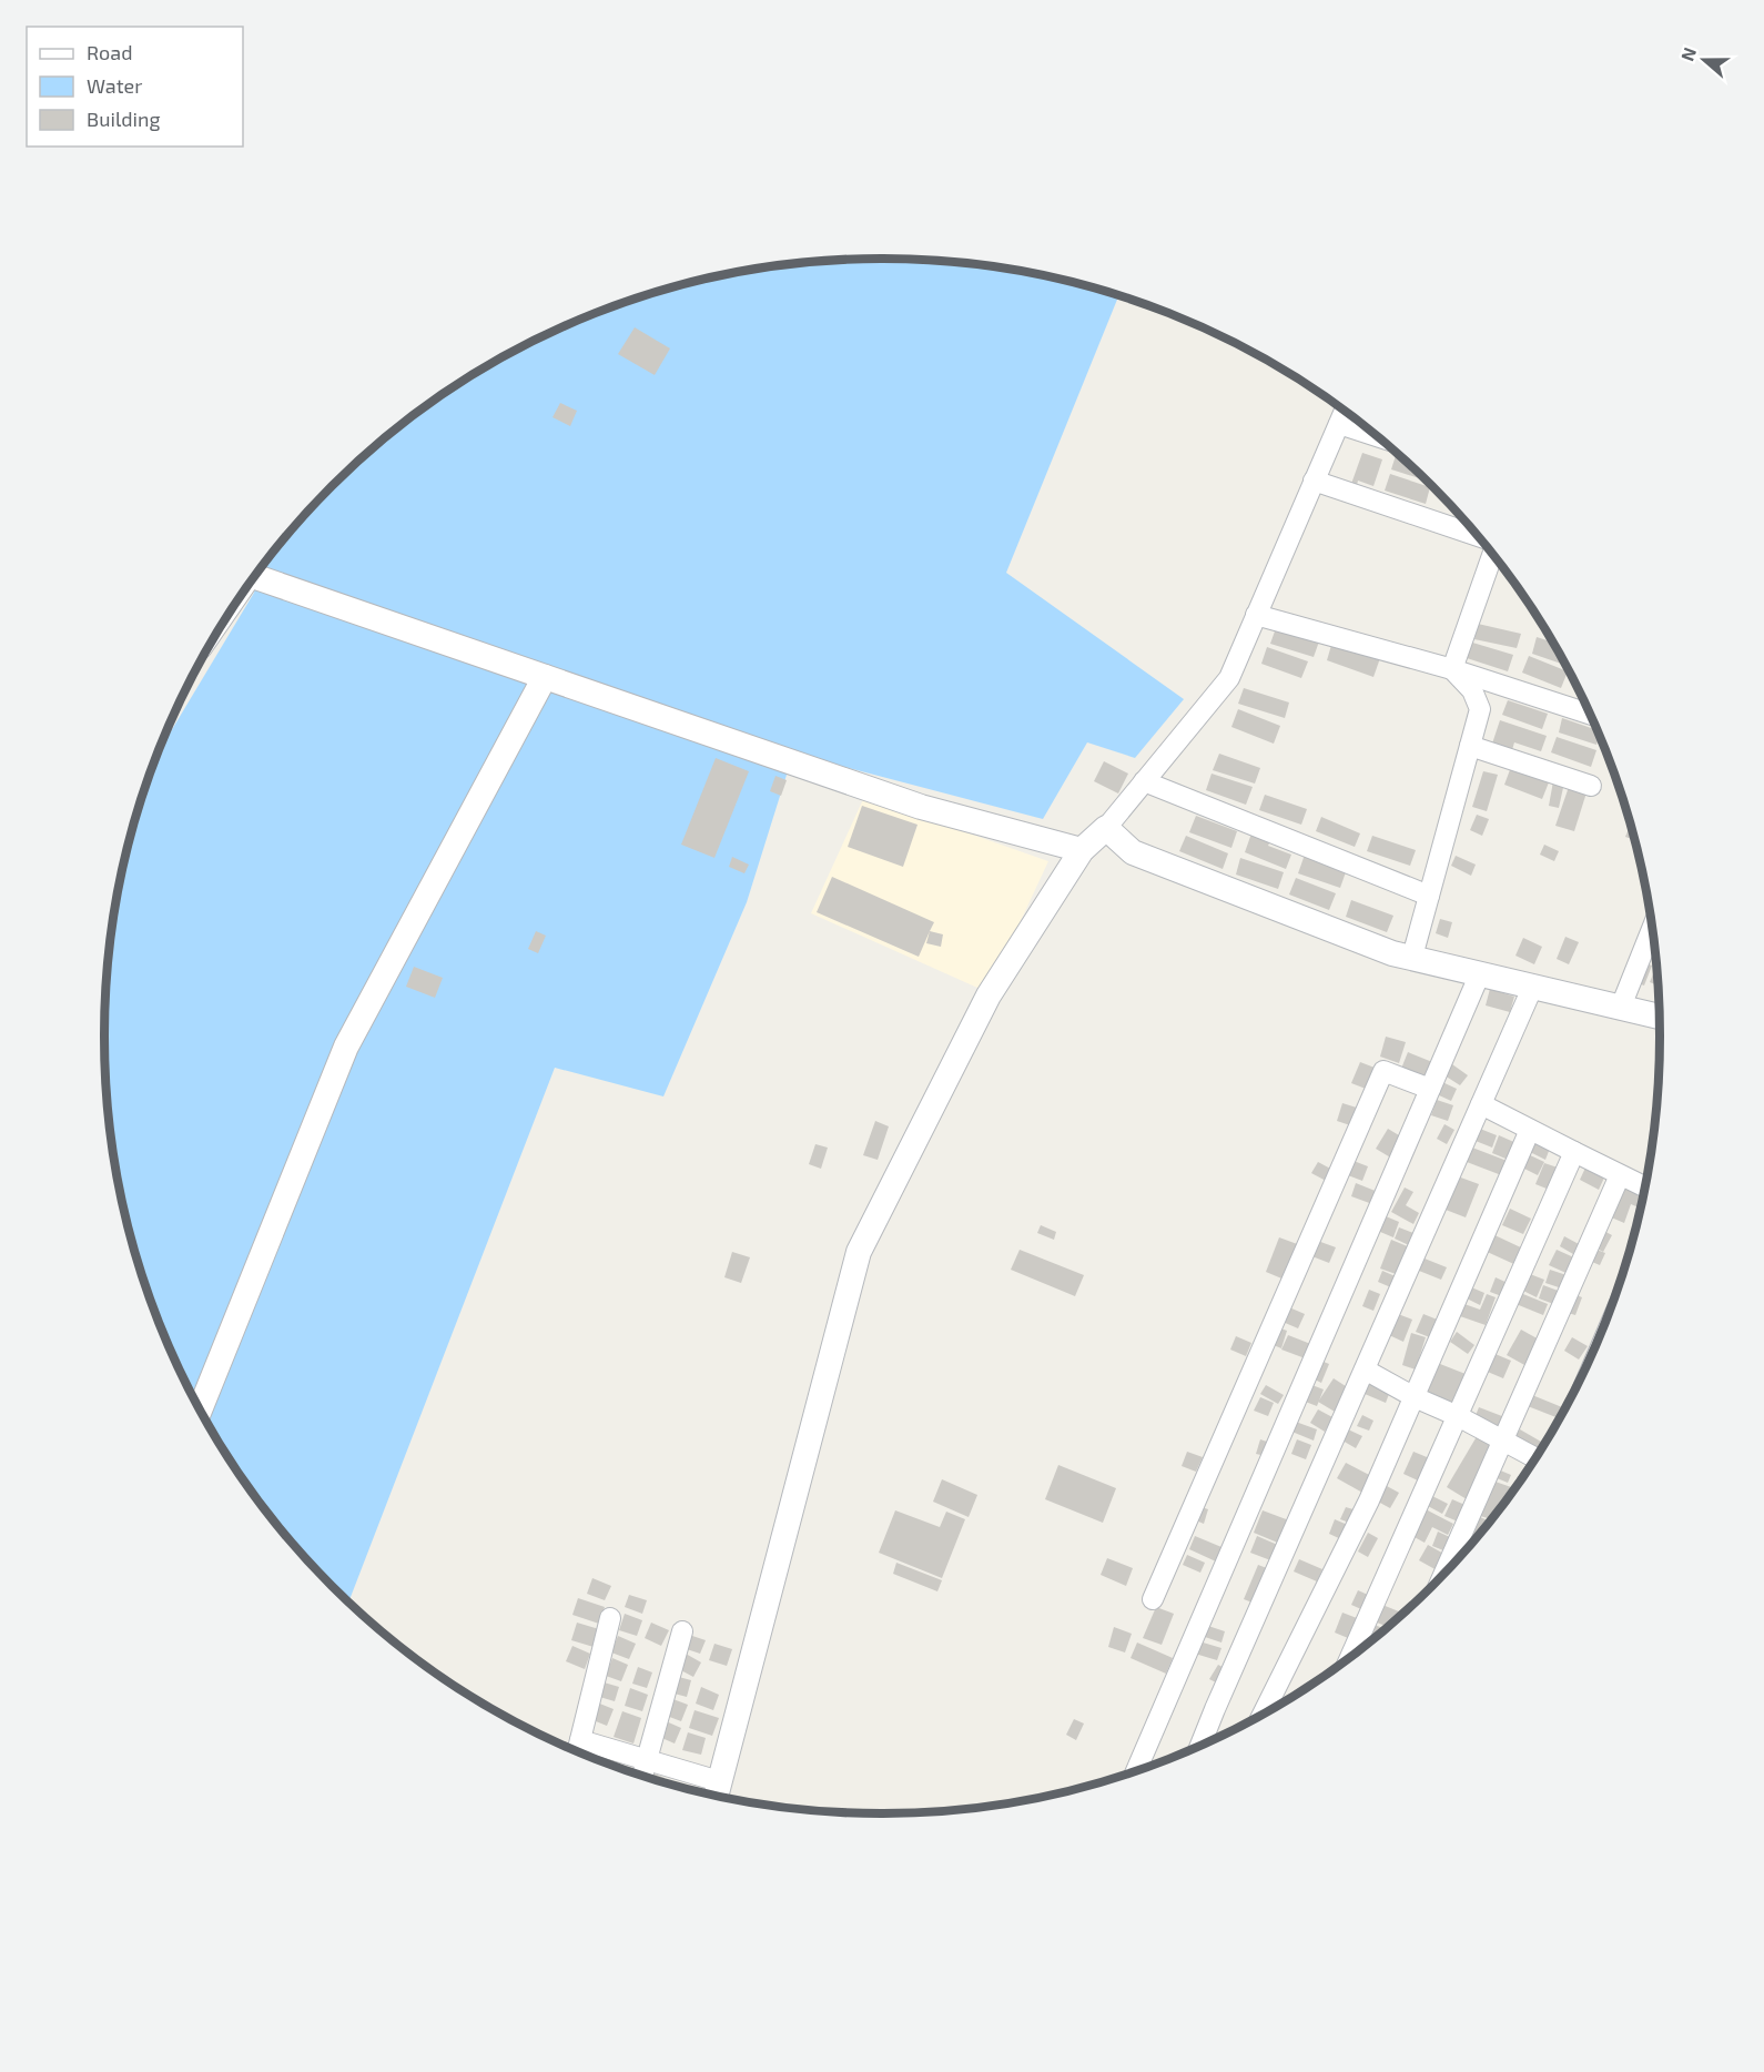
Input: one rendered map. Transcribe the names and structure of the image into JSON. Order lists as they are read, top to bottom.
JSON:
{
  "legend": ["Road", "Water", "Building"],
  "north": "left"
}
